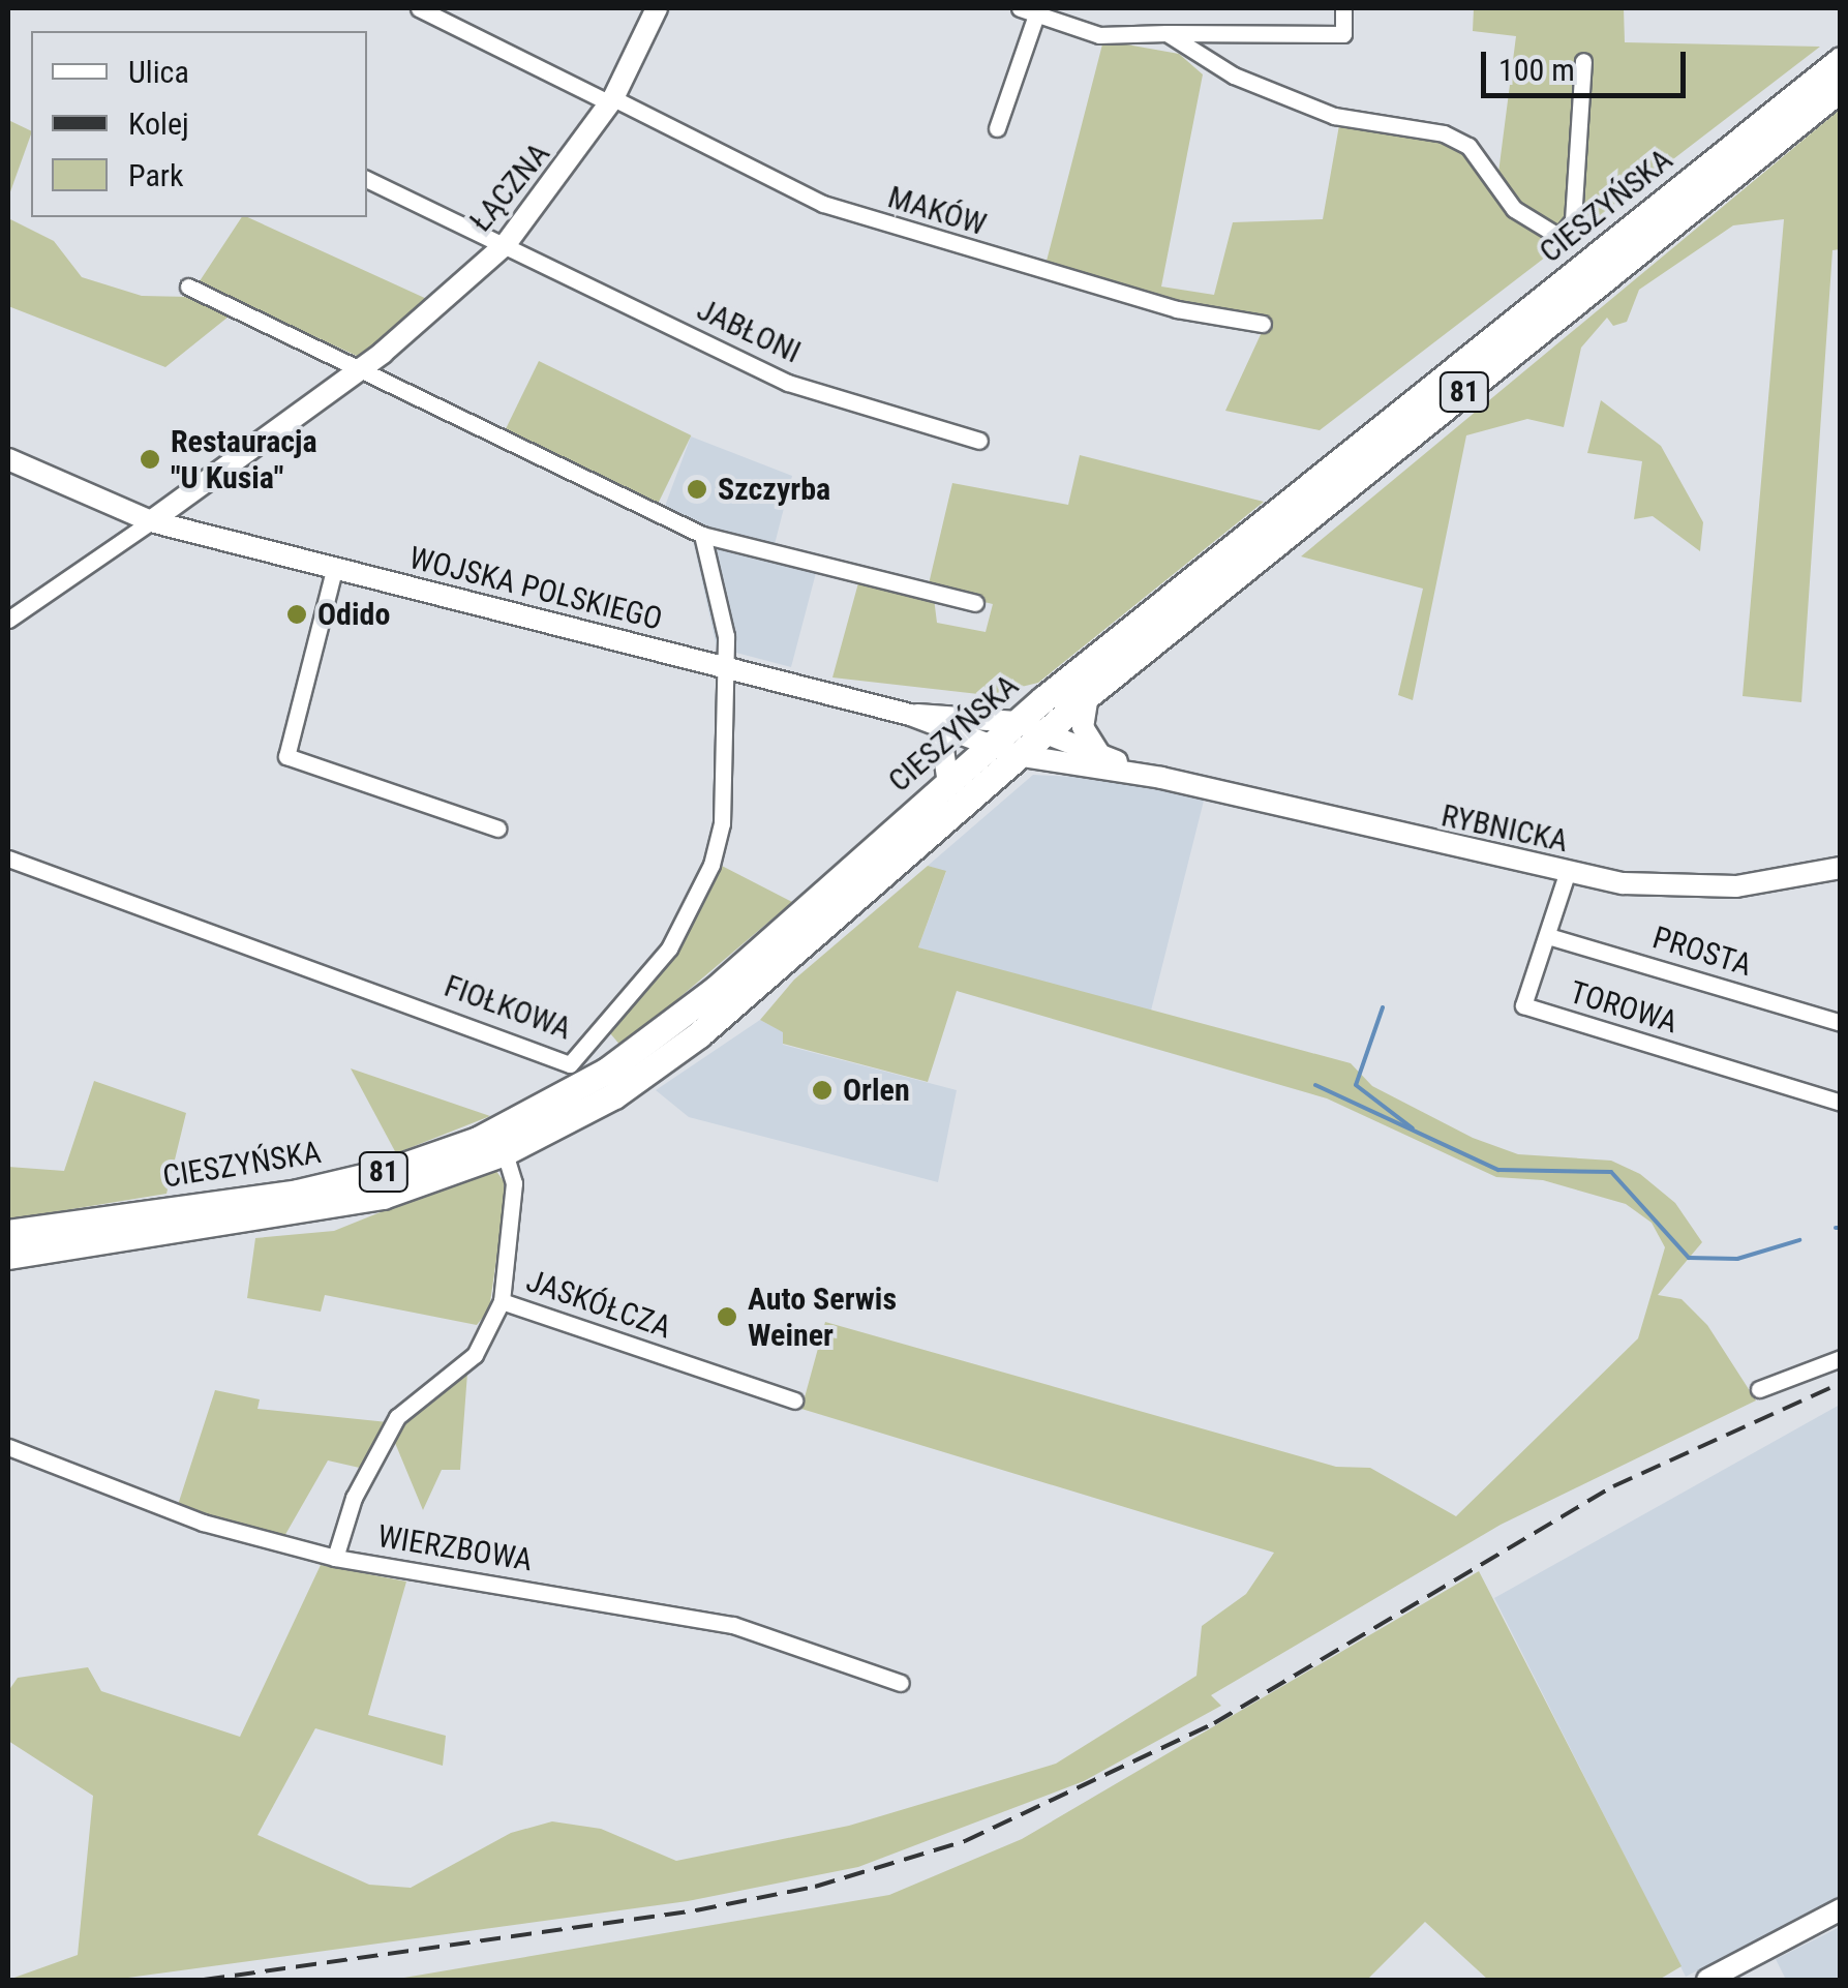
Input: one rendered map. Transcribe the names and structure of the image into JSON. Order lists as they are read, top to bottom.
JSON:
{
  "streets": {
    "main road": ["CIESZYŃSKA", "81"],
    "street": [
      "ŁĄCZNA",
      "MAKÓW",
      "JABŁONI",
      "WOJSKA POLSKIEGO",
      "RYBNICKA",
      "PROSTA",
      "FIOŁKOWA",
      "TOROWA",
      "JASKÓŁCZA",
      "WIERZBOWA"
    ]
  },
  "crossings": [
    ["ŁĄCZNA", "MAKÓW"],
    ["ŁĄCZNA", "JABŁONI"],
    ["ŁĄCZNA", "WOJSKA POLSKIEGO"],
    ["CIESZYŃSKA", "WOJSKA POLSKIEGO"],
    ["CIESZYŃSKA", "RYBNICKA"],
    ["WOJSKA POLSKIEGO", "RYBNICKA"],
    ["WOJSKA POLSKIEGO", "FIOŁKOWA"],
    ["RYBNICKA", "TOROWA"],
    ["PROSTA", "TOROWA"]
  ],
  "places": [
    "Restauracja \"U Kusia\"",
    "Szczyrba",
    "Odido",
    "Orlen",
    "Auto Serwis Weiner"
  ],
  "legend": ["Ulica", "Kolej", "Park"],
  "scale_bar": "100 m"
}
